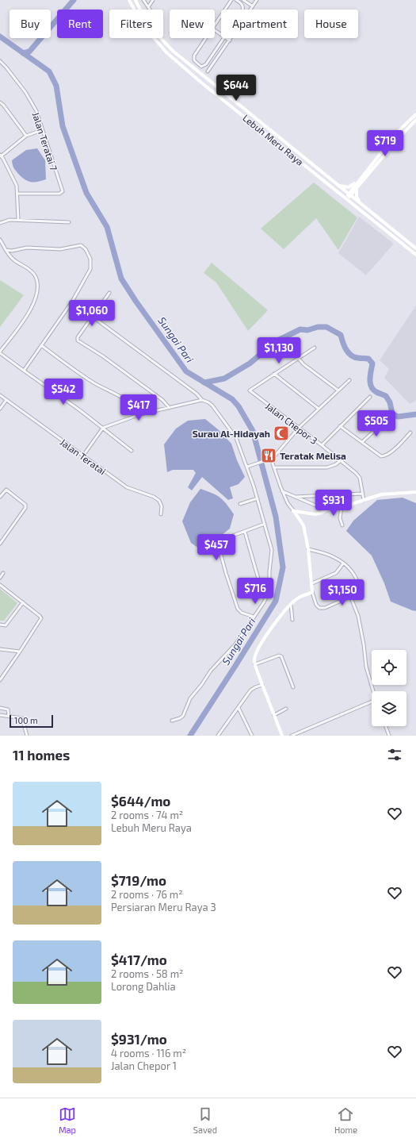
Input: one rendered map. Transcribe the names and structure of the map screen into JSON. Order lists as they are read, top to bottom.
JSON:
{
  "streets": {
    "main road": ["Lebuh Meru Raya"],
    "street": ["Jalan Teratai 7", "Jalan Chepor 3", "Jalan Teratai"]
  },
  "water": ["Sungai Pari"],
  "places": {
    "mosque": ["Surau Al-Hidayah"],
    "restaurant": ["Teratak Melisa"]
  },
  "scale_bar": "100 m",
  "page": {
    "chip": [
      "Buy",
      "Rent",
      "Filters",
      "New",
      "Apartment",
      "House"
    ],
    "price": [
      "$644",
      "$719",
      "$1,060",
      "$1,130",
      "$542",
      "$417",
      "$505",
      "$931",
      "$457",
      "$716",
      "$1,150"
    ],
    "scale": "100 m",
    "heading": "11 homes",
    "list": [
      {
        "name": "$644/mo",
        "note": "2 rooms · 74 m² · Lebuh Meru Raya"
      },
      {
        "name": "$719/mo",
        "note": "2 rooms · 76 m² · Persiaran Meru Raya 3"
      },
      {
        "name": "$417/mo",
        "note": "2 rooms · 58 m² · Lorong Dahlia"
      },
      {
        "name": "$931/mo",
        "note": "4 rooms · 116 m² · Jalan Chepor 1"
      }
    ],
    "tabs": ["Map", "Saved", "Home"]
  }
}
